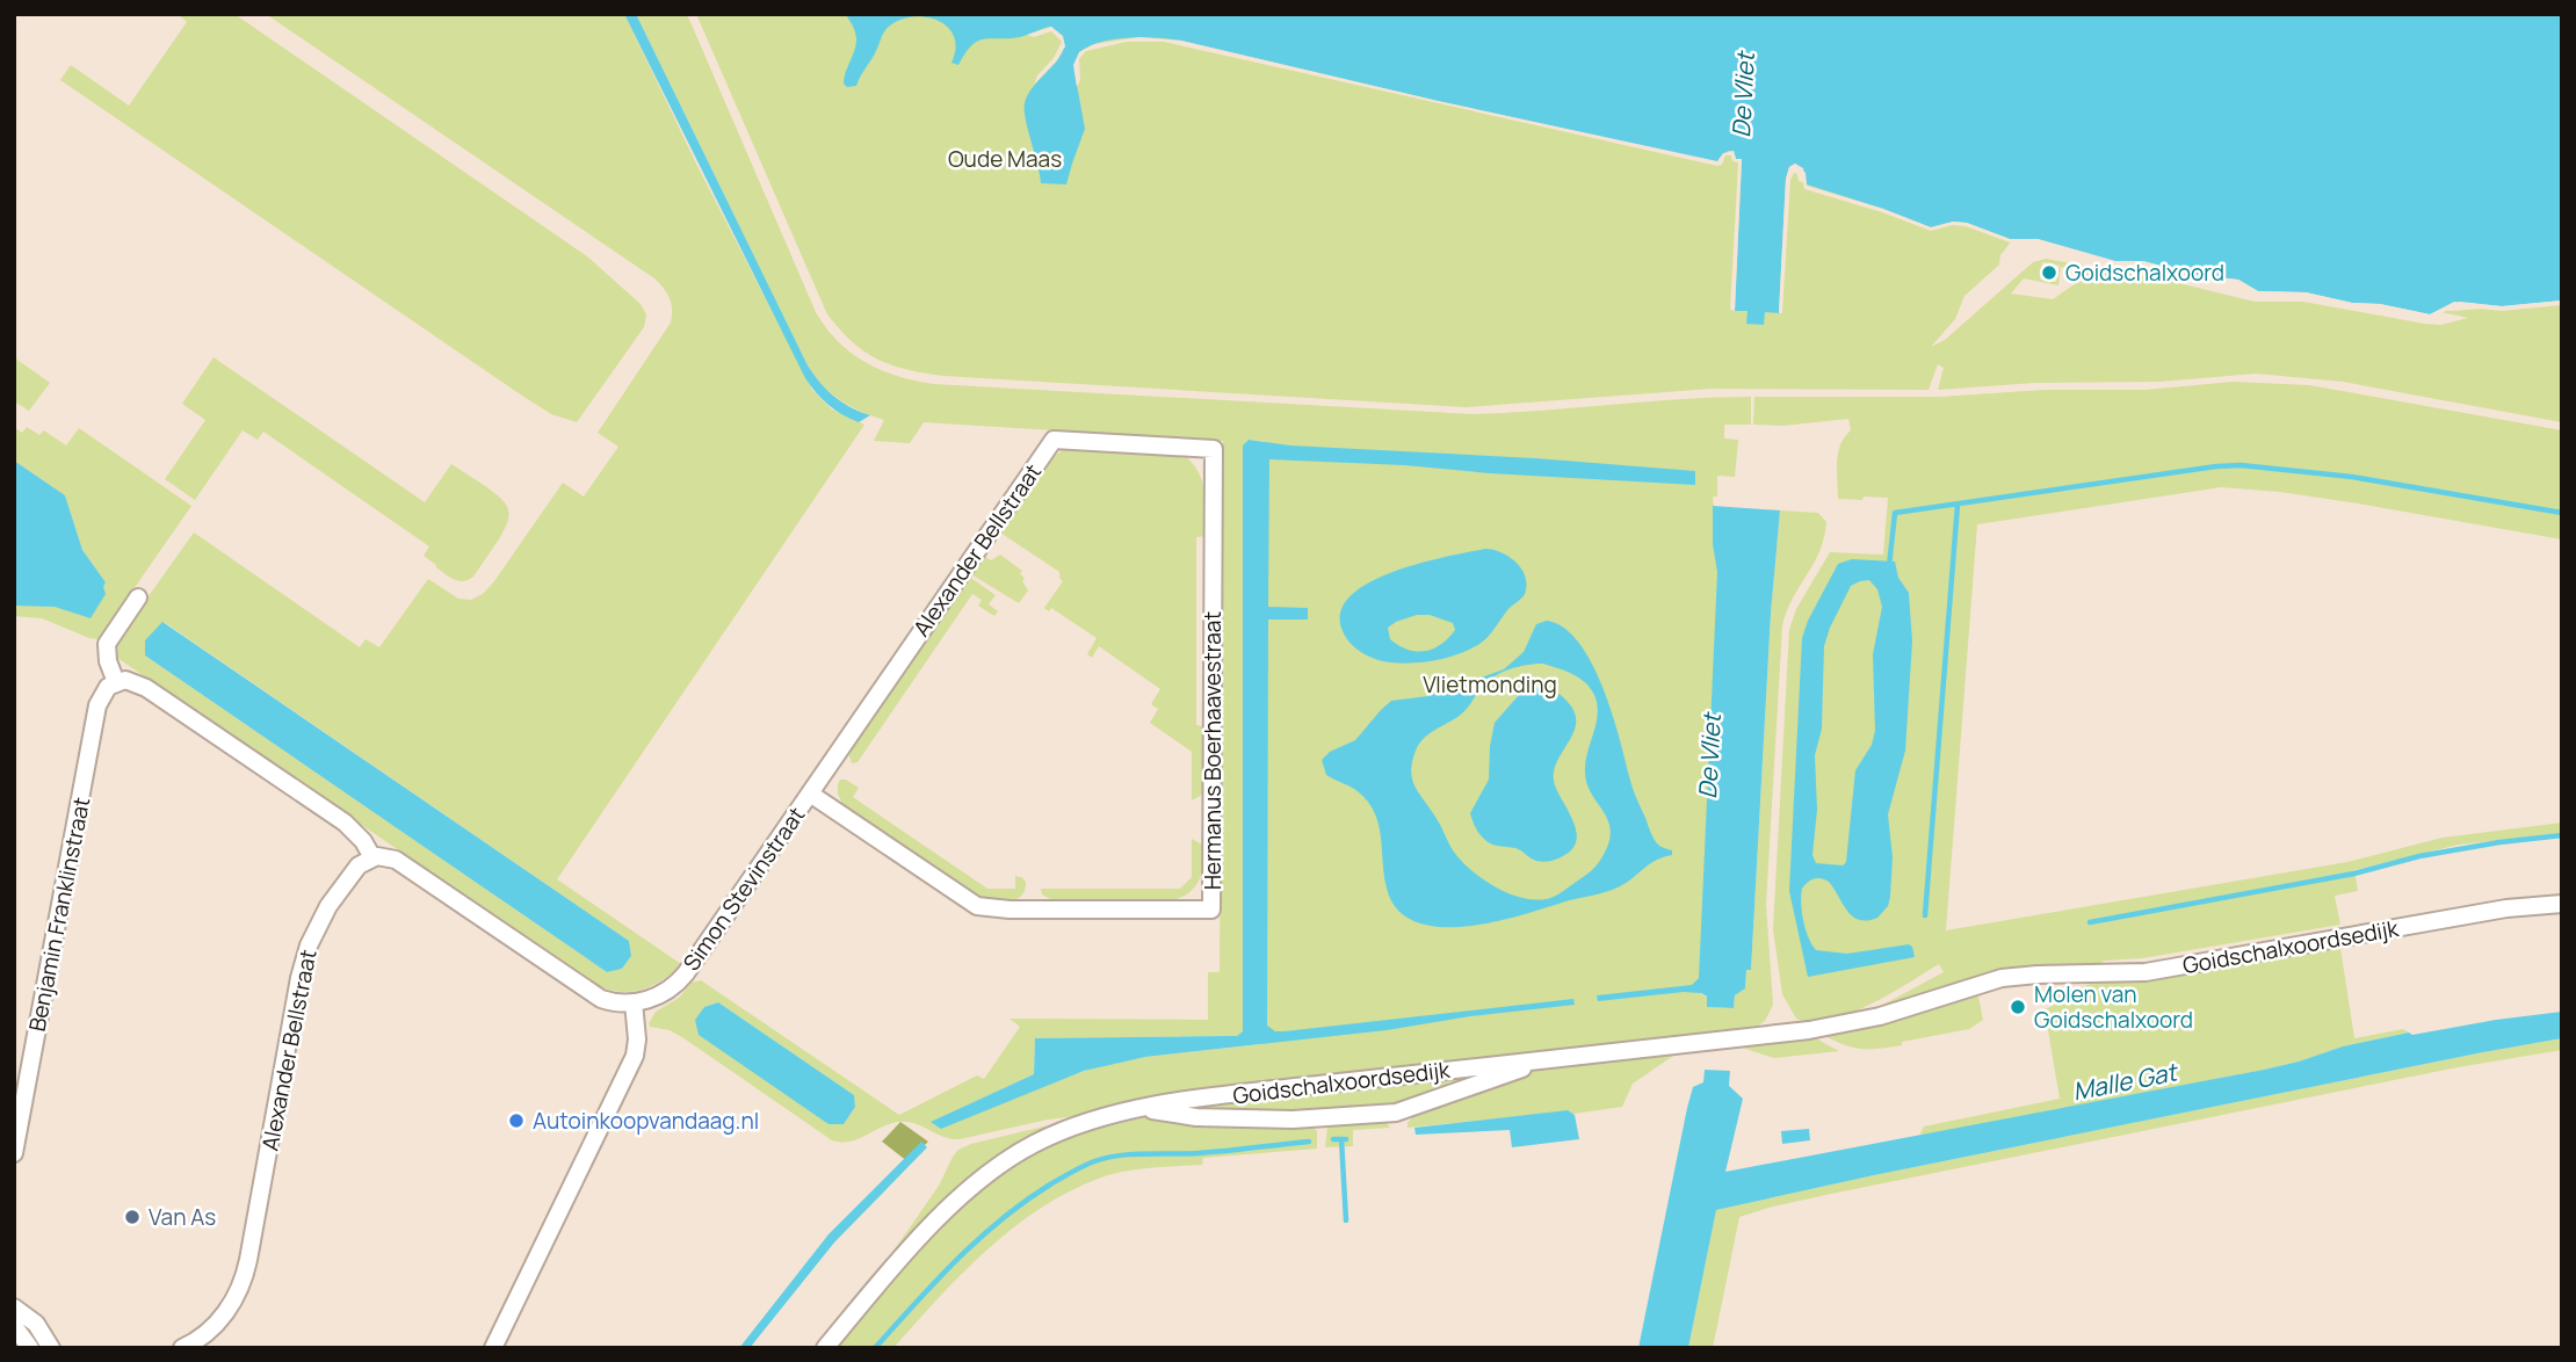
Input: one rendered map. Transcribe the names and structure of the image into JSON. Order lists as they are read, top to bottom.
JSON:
{
  "streets": {
    "street": [
      "Alexander Bellstraat",
      "Hermanus Boerhaavestraat",
      "Simon Stevinstraat",
      "Benjamin Franklinstraat",
      "Goidschalxoordsedijk"
    ]
  },
  "crossings": [
    ["Alexander Bellstraat", "Hermanus Boerhaavestraat"],
    ["Alexander Bellstraat", "Simon Stevinstraat"],
    ["Hermanus Boerhaavestraat", "Simon Stevinstraat"]
  ],
  "water": ["De Vliet", "Malle Gat"],
  "parks": ["Oude Maas", "Vlietmonding"],
  "places": [
    "Goidschalxoord",
    "Molen van Goidschalxoord",
    "Autoinkoopvandaag.nl",
    "Van As"
  ]
}
